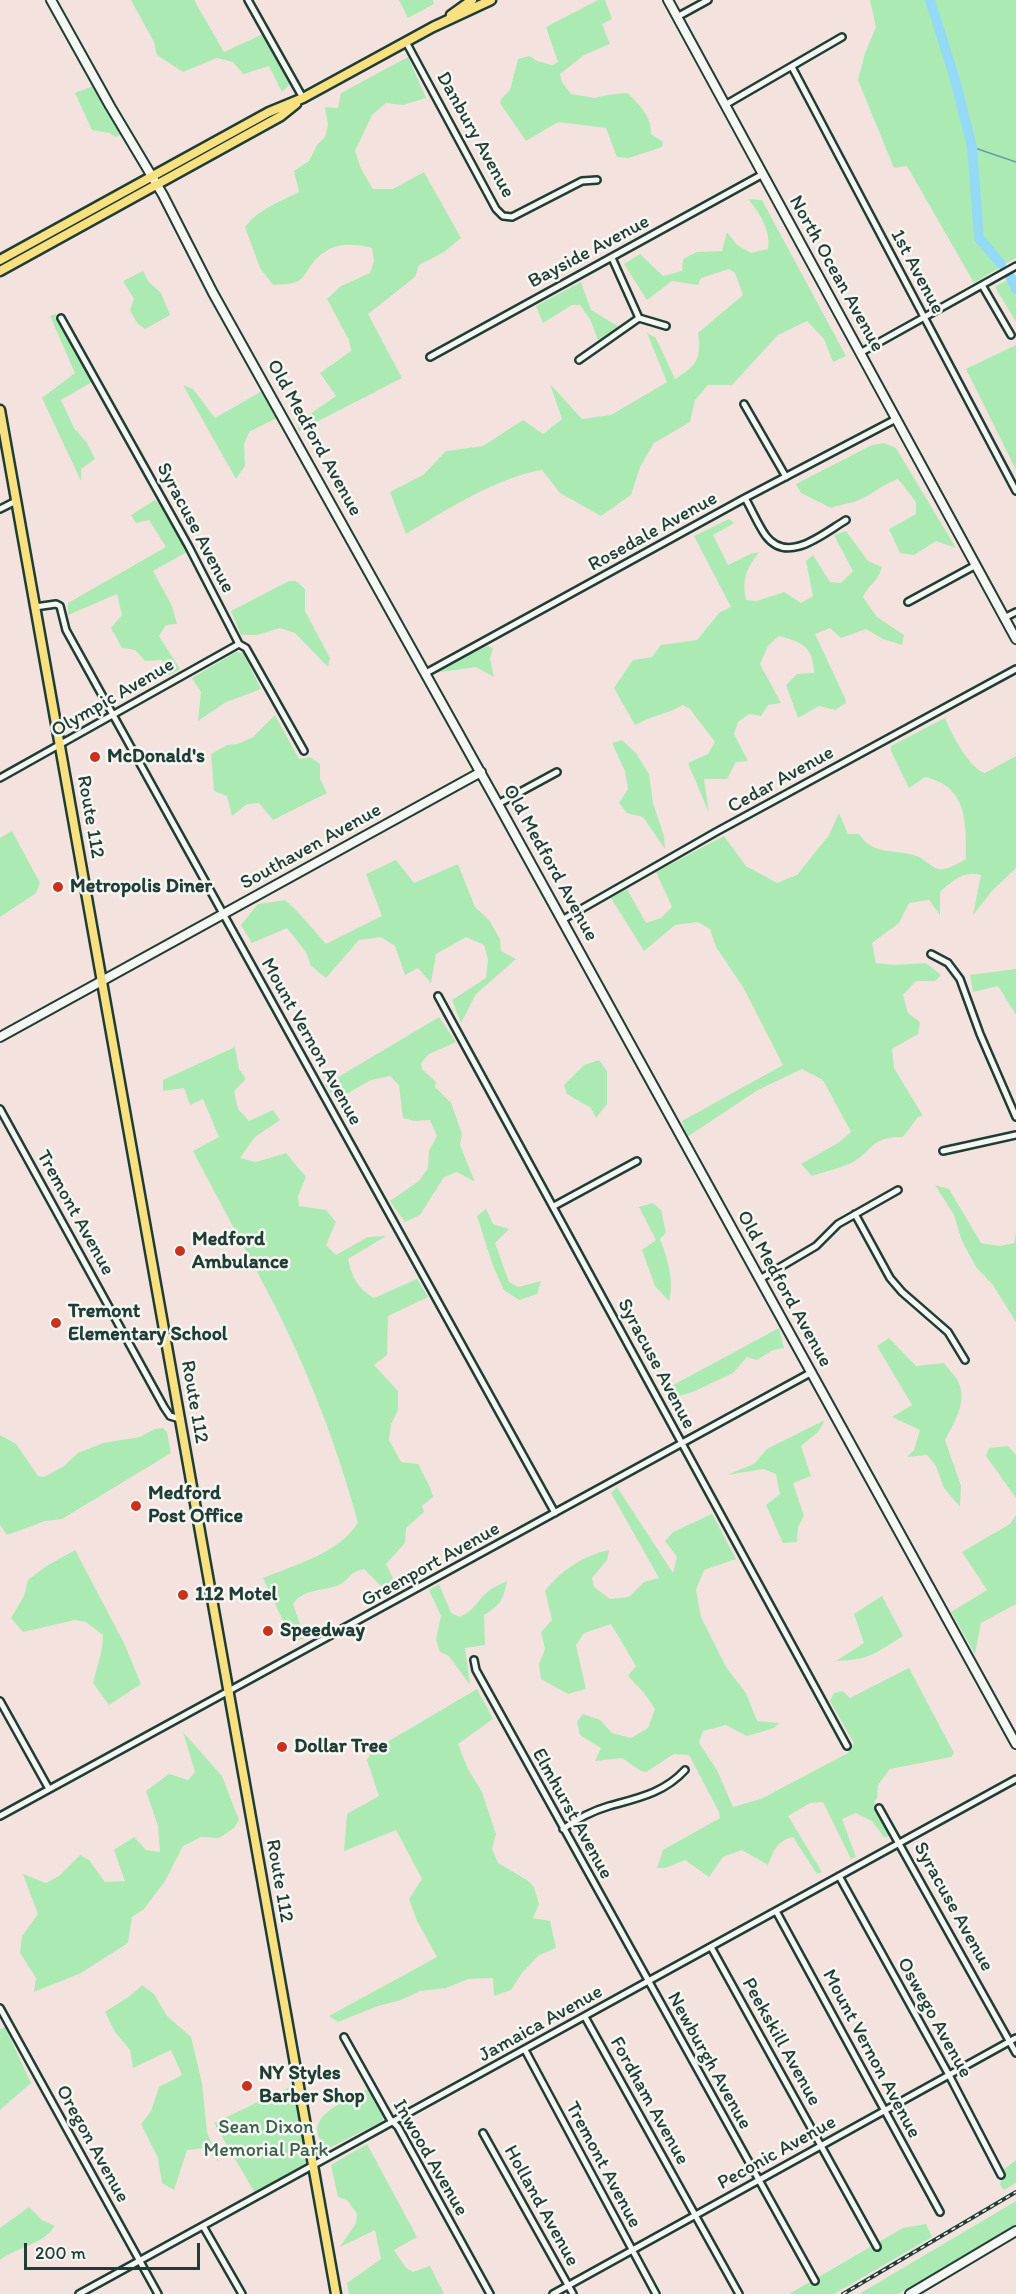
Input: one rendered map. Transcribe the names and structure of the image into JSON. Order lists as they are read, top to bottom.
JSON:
{
  "streets": {
    "main road": ["Route 112"],
    "street": [
      "Danbury Avenue",
      "Bayside Avenue",
      "1st Avenue",
      "North Ocean Avenue",
      "Old Medford Avenue",
      "Syracuse Avenue",
      "Rosedale Avenue",
      "Olympic Avenue",
      "Cedar Avenue",
      "Southaven Avenue",
      "Mount Vernon Avenue",
      "Tremont Avenue",
      "Greenport Avenue",
      "Elmhurst Avenue",
      "Oswego Avenue",
      "Jamaica Avenue",
      "Peekskill Avenue",
      "Newburgh Avenue",
      "Fordham Avenue",
      "Oregon Avenue",
      "Peconic Avenue",
      "Inwood Avenue",
      "Holland Avenue"
    ]
  },
  "crossings": [
    ["Bayside Avenue", "North Ocean Avenue"],
    ["North Ocean Avenue", "Rosedale Avenue"],
    ["Old Medford Avenue", "Rosedale Avenue"],
    ["Old Medford Avenue", "Cedar Avenue"],
    ["Old Medford Avenue", "Southaven Avenue"],
    ["Old Medford Avenue", "Greenport Avenue"],
    ["Syracuse Avenue", "Olympic Avenue"],
    ["Syracuse Avenue", "Greenport Avenue"],
    ["Syracuse Avenue", "Jamaica Avenue"],
    ["Syracuse Avenue", "Peconic Avenue"],
    ["Olympic Avenue", "Route 112"],
    ["Olympic Avenue", "Mount Vernon Avenue"],
    ["Route 112", "Southaven Avenue"],
    ["Route 112", "Mount Vernon Avenue"],
    ["Route 112", "Tremont Avenue"],
    ["Route 112", "Greenport Avenue"],
    ["Route 112", "Jamaica Avenue"],
    ["Southaven Avenue", "Mount Vernon Avenue"],
    ["Mount Vernon Avenue", "Greenport Avenue"],
    ["Mount Vernon Avenue", "Jamaica Avenue"],
    ["Mount Vernon Avenue", "Peconic Avenue"],
    ["Tremont Avenue", "Jamaica Avenue"],
    ["Tremont Avenue", "Peconic Avenue"],
    ["Elmhurst Avenue", "Jamaica Avenue"],
    ["Elmhurst Avenue", "Newburgh Avenue"],
    ["Oswego Avenue", "Jamaica Avenue"],
    ["Oswego Avenue", "Peconic Avenue"],
    ["Jamaica Avenue", "Peekskill Avenue"],
    ["Jamaica Avenue", "Newburgh Avenue"],
    ["Jamaica Avenue", "Fordham Avenue"],
    ["Jamaica Avenue", "Oregon Avenue"],
    ["Jamaica Avenue", "Inwood Avenue"],
    ["Peekskill Avenue", "Peconic Avenue"],
    ["Newburgh Avenue", "Peconic Avenue"],
    ["Fordham Avenue", "Peconic Avenue"],
    ["Peconic Avenue", "Holland Avenue"]
  ],
  "parks": ["Sean Dixon Memorial Park"],
  "places": [
    "McDonald's",
    "Metropolis Diner",
    "Medford Ambulance",
    "Tremont Elementary School",
    "Medford Post Office",
    "112 Motel",
    "Speedway",
    "Dollar Tree",
    "NY Styles Barber Shop"
  ],
  "scale_bar": "200 m"
}
